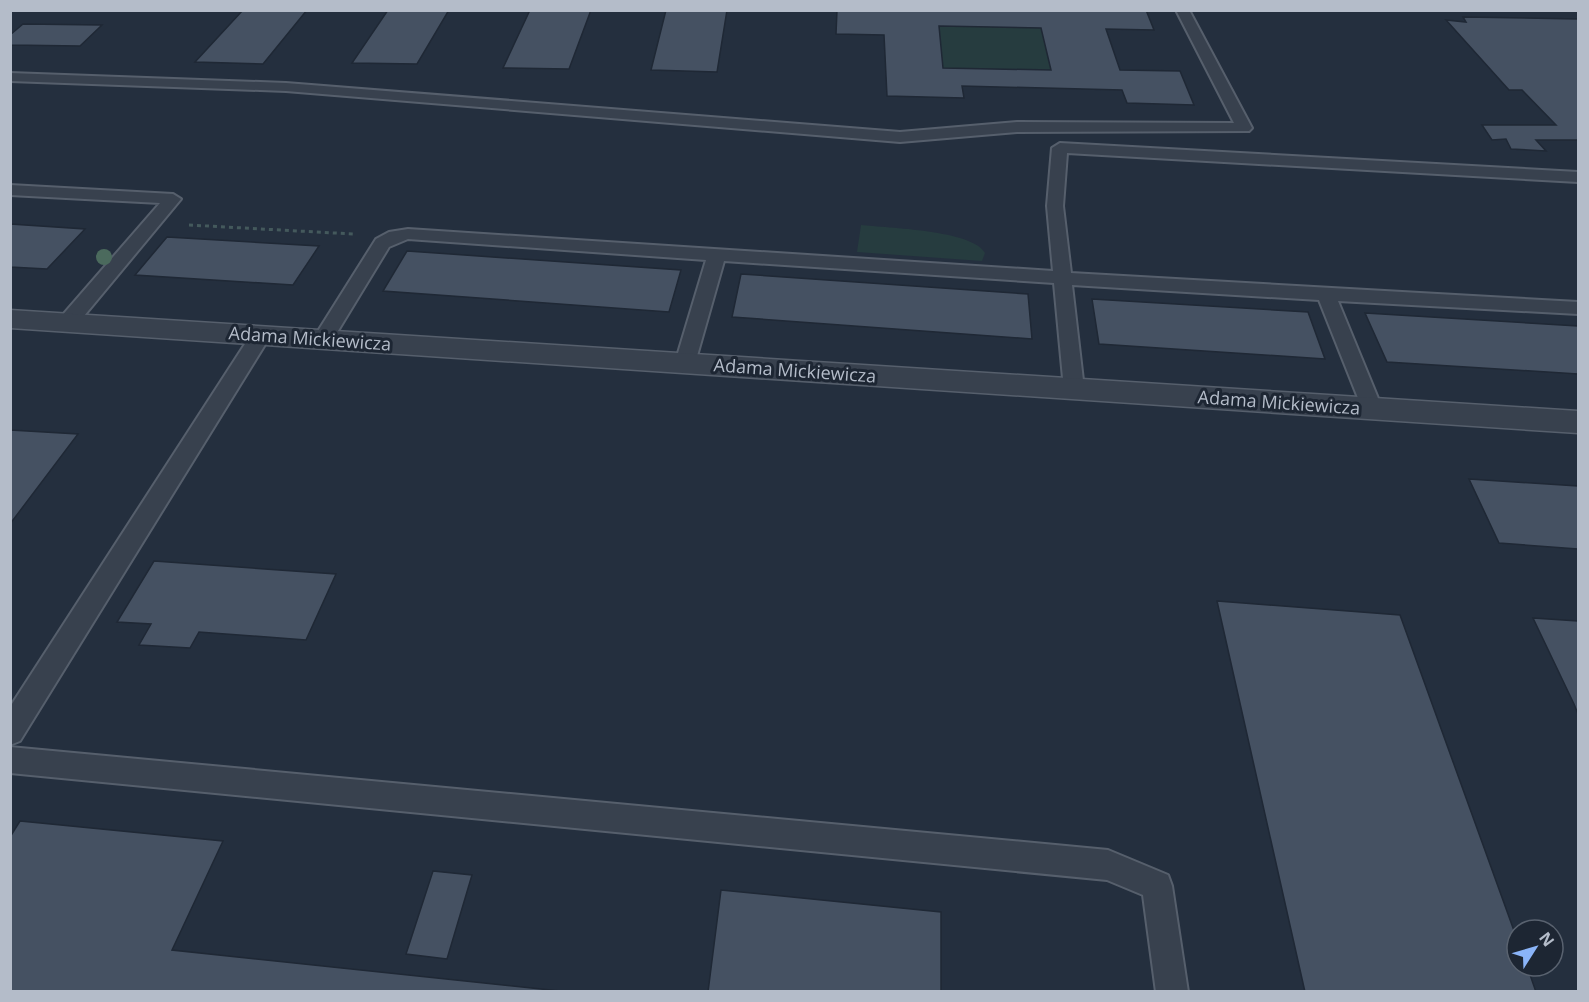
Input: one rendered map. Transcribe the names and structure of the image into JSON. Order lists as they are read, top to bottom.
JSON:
{
  "streets": {
    "street": ["Adama Mickiewicza"]
  },
  "north": "top right"
}
